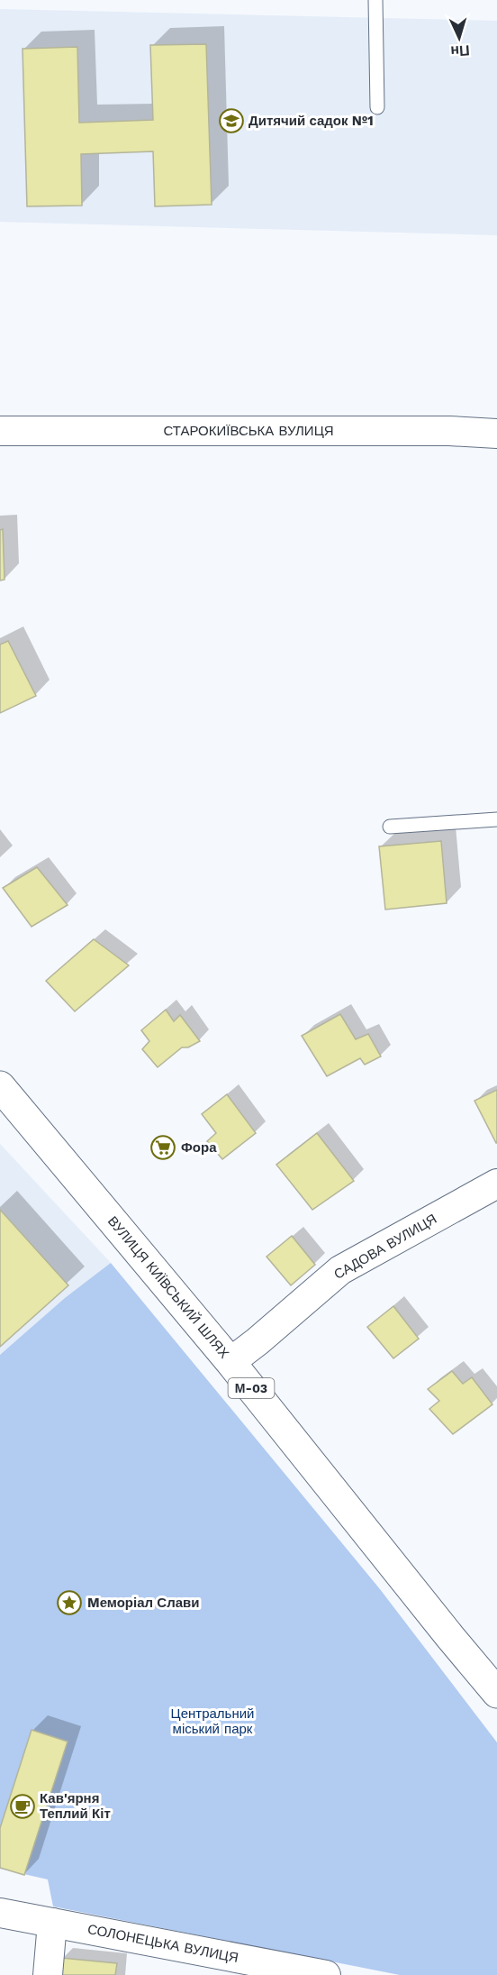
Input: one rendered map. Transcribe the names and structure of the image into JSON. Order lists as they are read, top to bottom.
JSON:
{
  "streets": {
    "highway": ["ВУЛИЦЯ КИЇВСЬКИЙ ШЛЯХ", "М-03"],
    "street": ["СТАРОКИЇВСЬКА ВУЛИЦЯ", "САДОВА ВУЛИЦЯ", "СОЛОНЕЦЬКА ВУЛИЦЯ"]
  },
  "crossings": [
    ["САДОВА ВУЛИЦЯ", "ВУЛИЦЯ КИЇВСЬКИЙ ШЛЯХ"]
  ],
  "parks": ["Центральний міський парк"],
  "places": {
    "school or university": ["Дитячий садок №1"],
    "supermarket": ["Фора"],
    "place": ["Mеморіал Слави"],
    "cafe": ["Кав'ярня Теплий Кіт"]
  },
  "north": "bottom"
}
